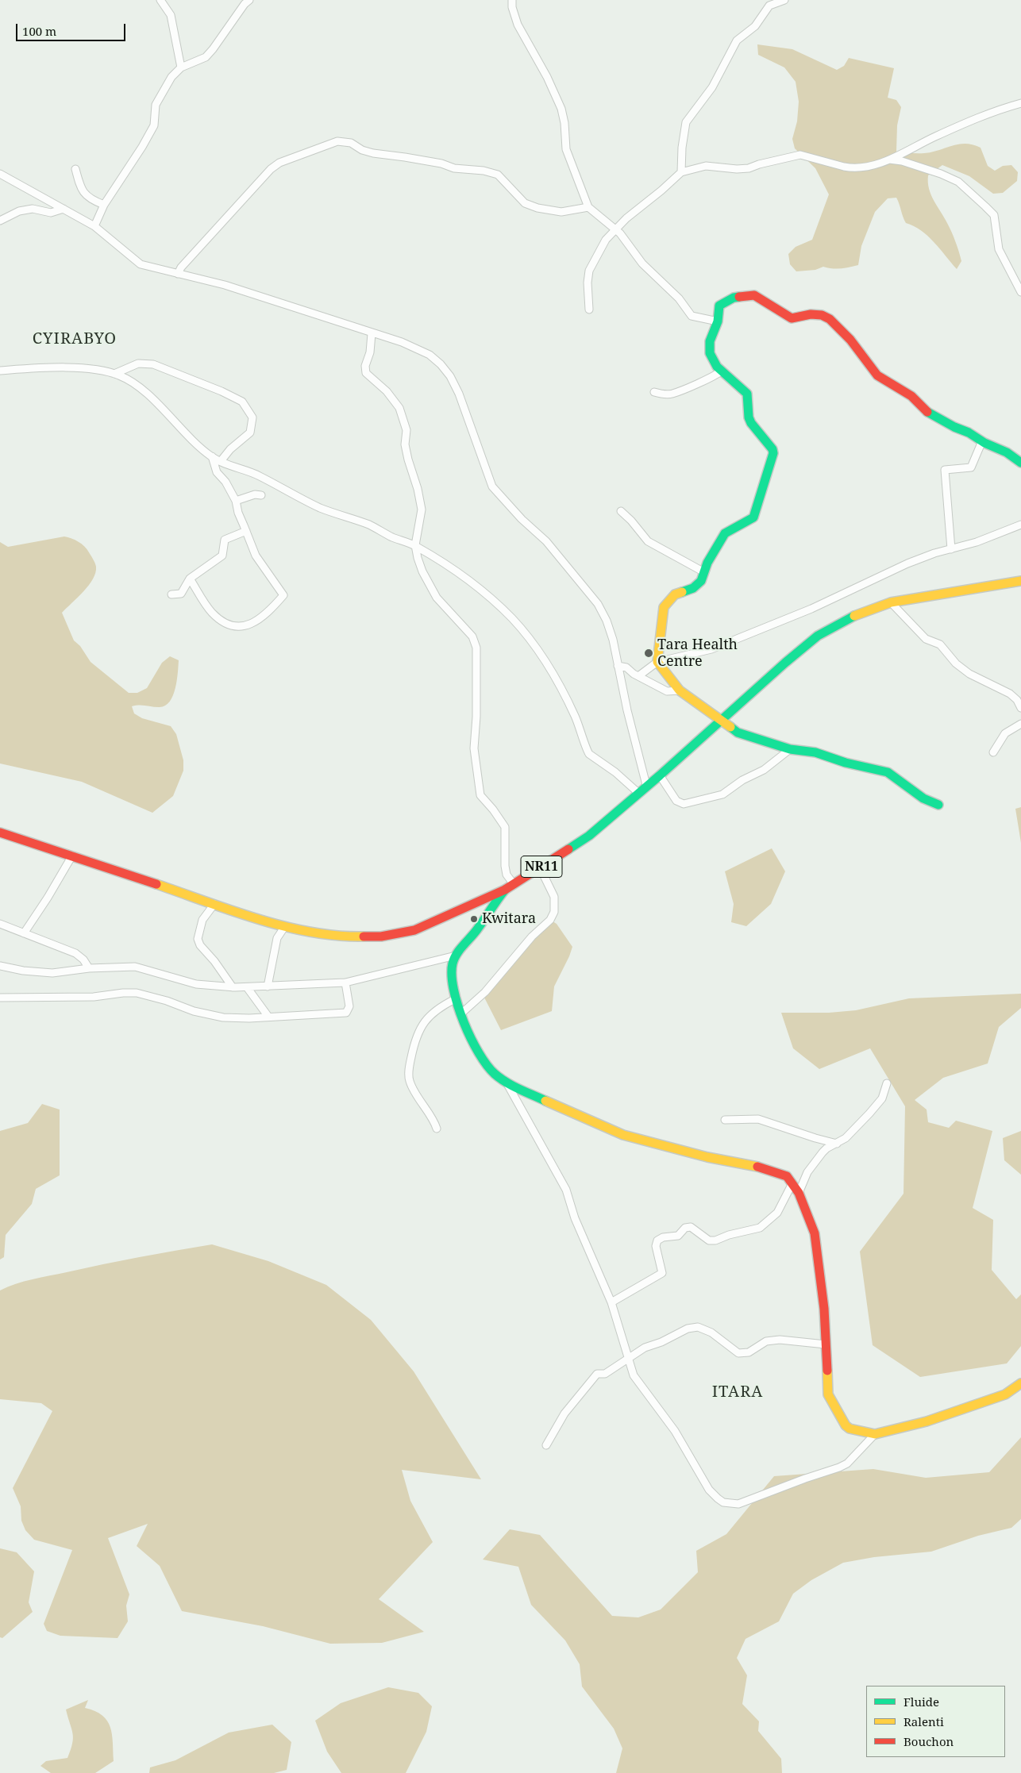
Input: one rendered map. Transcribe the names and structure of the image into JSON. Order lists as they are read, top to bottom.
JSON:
{
  "streets": {
    "main road": ["NR11"]
  },
  "districts": ["CYIRABYO", "ITARA"],
  "places": ["Tara Health Centre", "Kwitara"],
  "legend": ["Fluide", "Ralenti", "Bouchon"],
  "scale_bar": "100 m"
}
